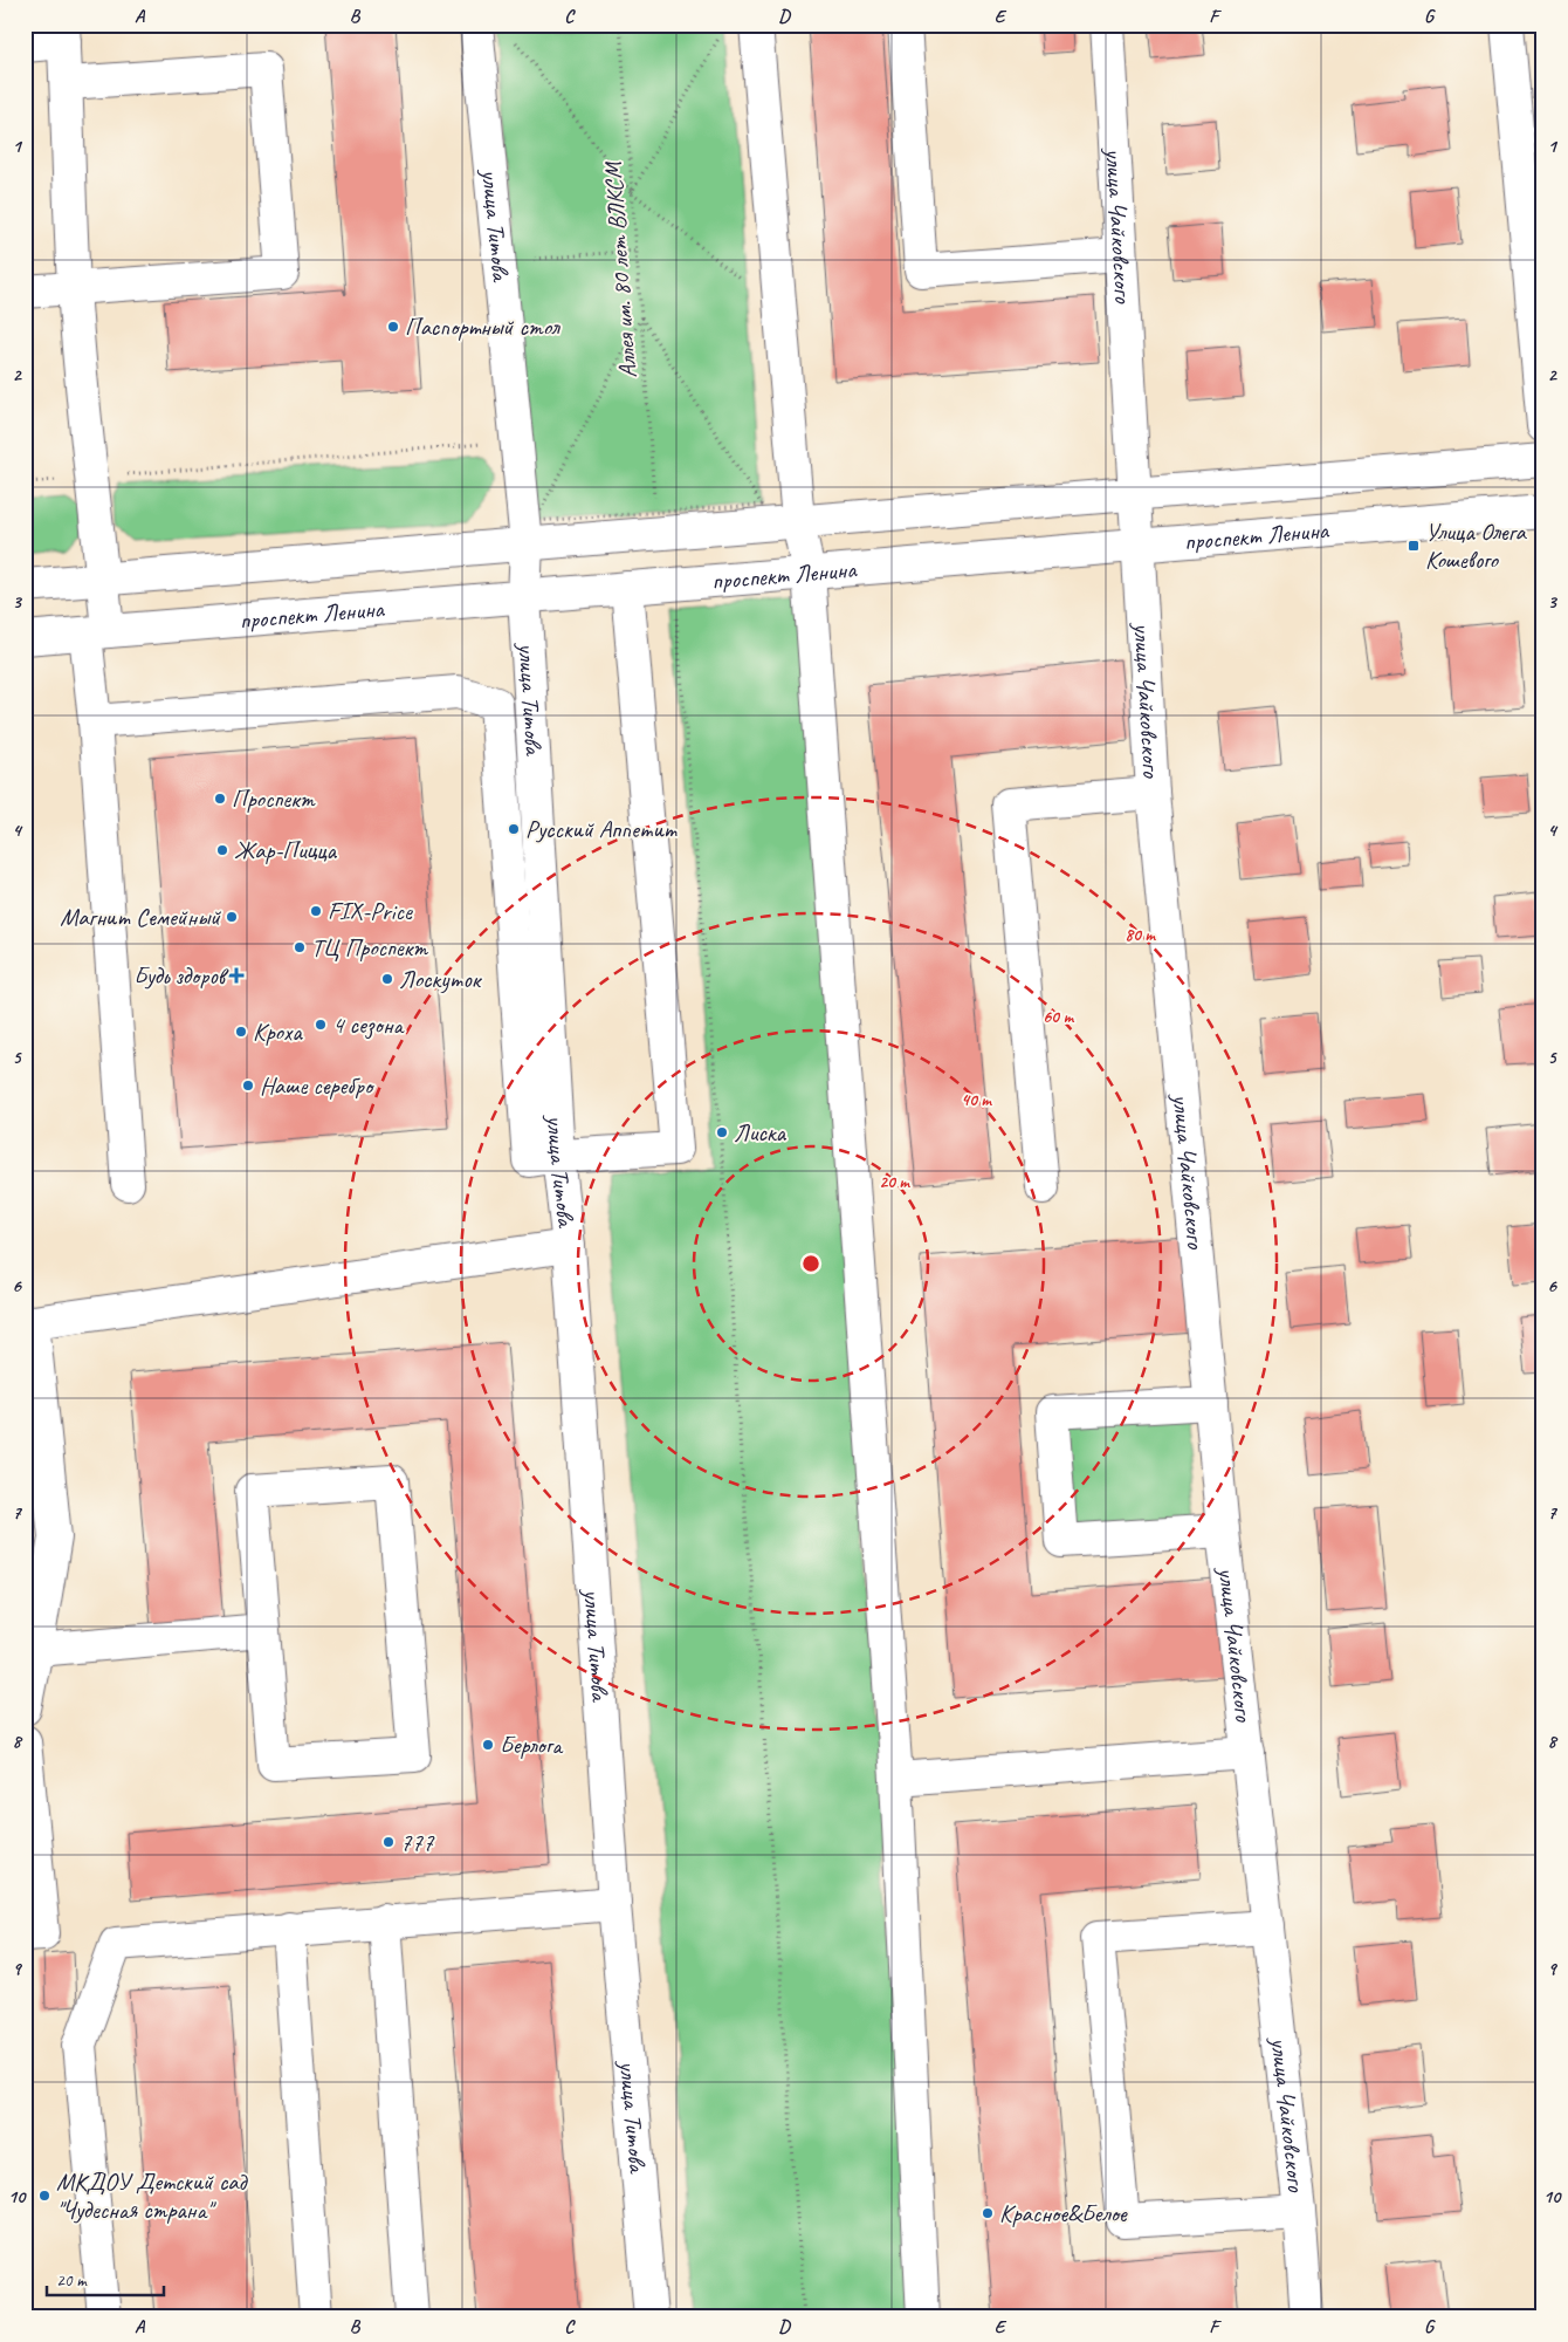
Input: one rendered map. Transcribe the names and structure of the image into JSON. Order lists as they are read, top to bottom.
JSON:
{
  "streets": {
    "street": ["улица Титова", "улица Чайковского", "проспект Ленина"],
    "path": ["Аллея им. 80 лет ВЛКСМ"]
  },
  "crossings": [
    ["улица Титова", "проспект Ленина"],
    ["улица Чайковского", "проспект Ленина"]
  ],
  "places": {
    "other": [
      "Паспортный стол",
      "Проспект",
      "Русский Аппетит",
      "Жар-Пицца",
      "FIX-Price",
      "Магнит Семейный",
      "ТЦ Проспект",
      "Лоскуток",
      "4 сезона",
      "Кроха",
      "Наше серебро",
      "Лиска",
      "Берлога",
      "777",
      "МКДОУ Детский сад \"Чудесная страна\"",
      "Красное&Белое"
    ],
    "transit": ["Улица Олега Кошевого"],
    "health": ["Будь здоров"]
  },
  "scale_bar": "20 m",
  "grid": {
    "columns": [
      "A",
      "B",
      "C",
      "D",
      "E",
      "F",
      "G"
    ],
    "rows": [
      "1",
      "2",
      "3",
      "4",
      "5",
      "6",
      "7",
      "8",
      "9",
      "10"
    ]
  },
  "rings": [
    "80 m",
    "60 m",
    "40 m",
    "20 m"
  ]
}
